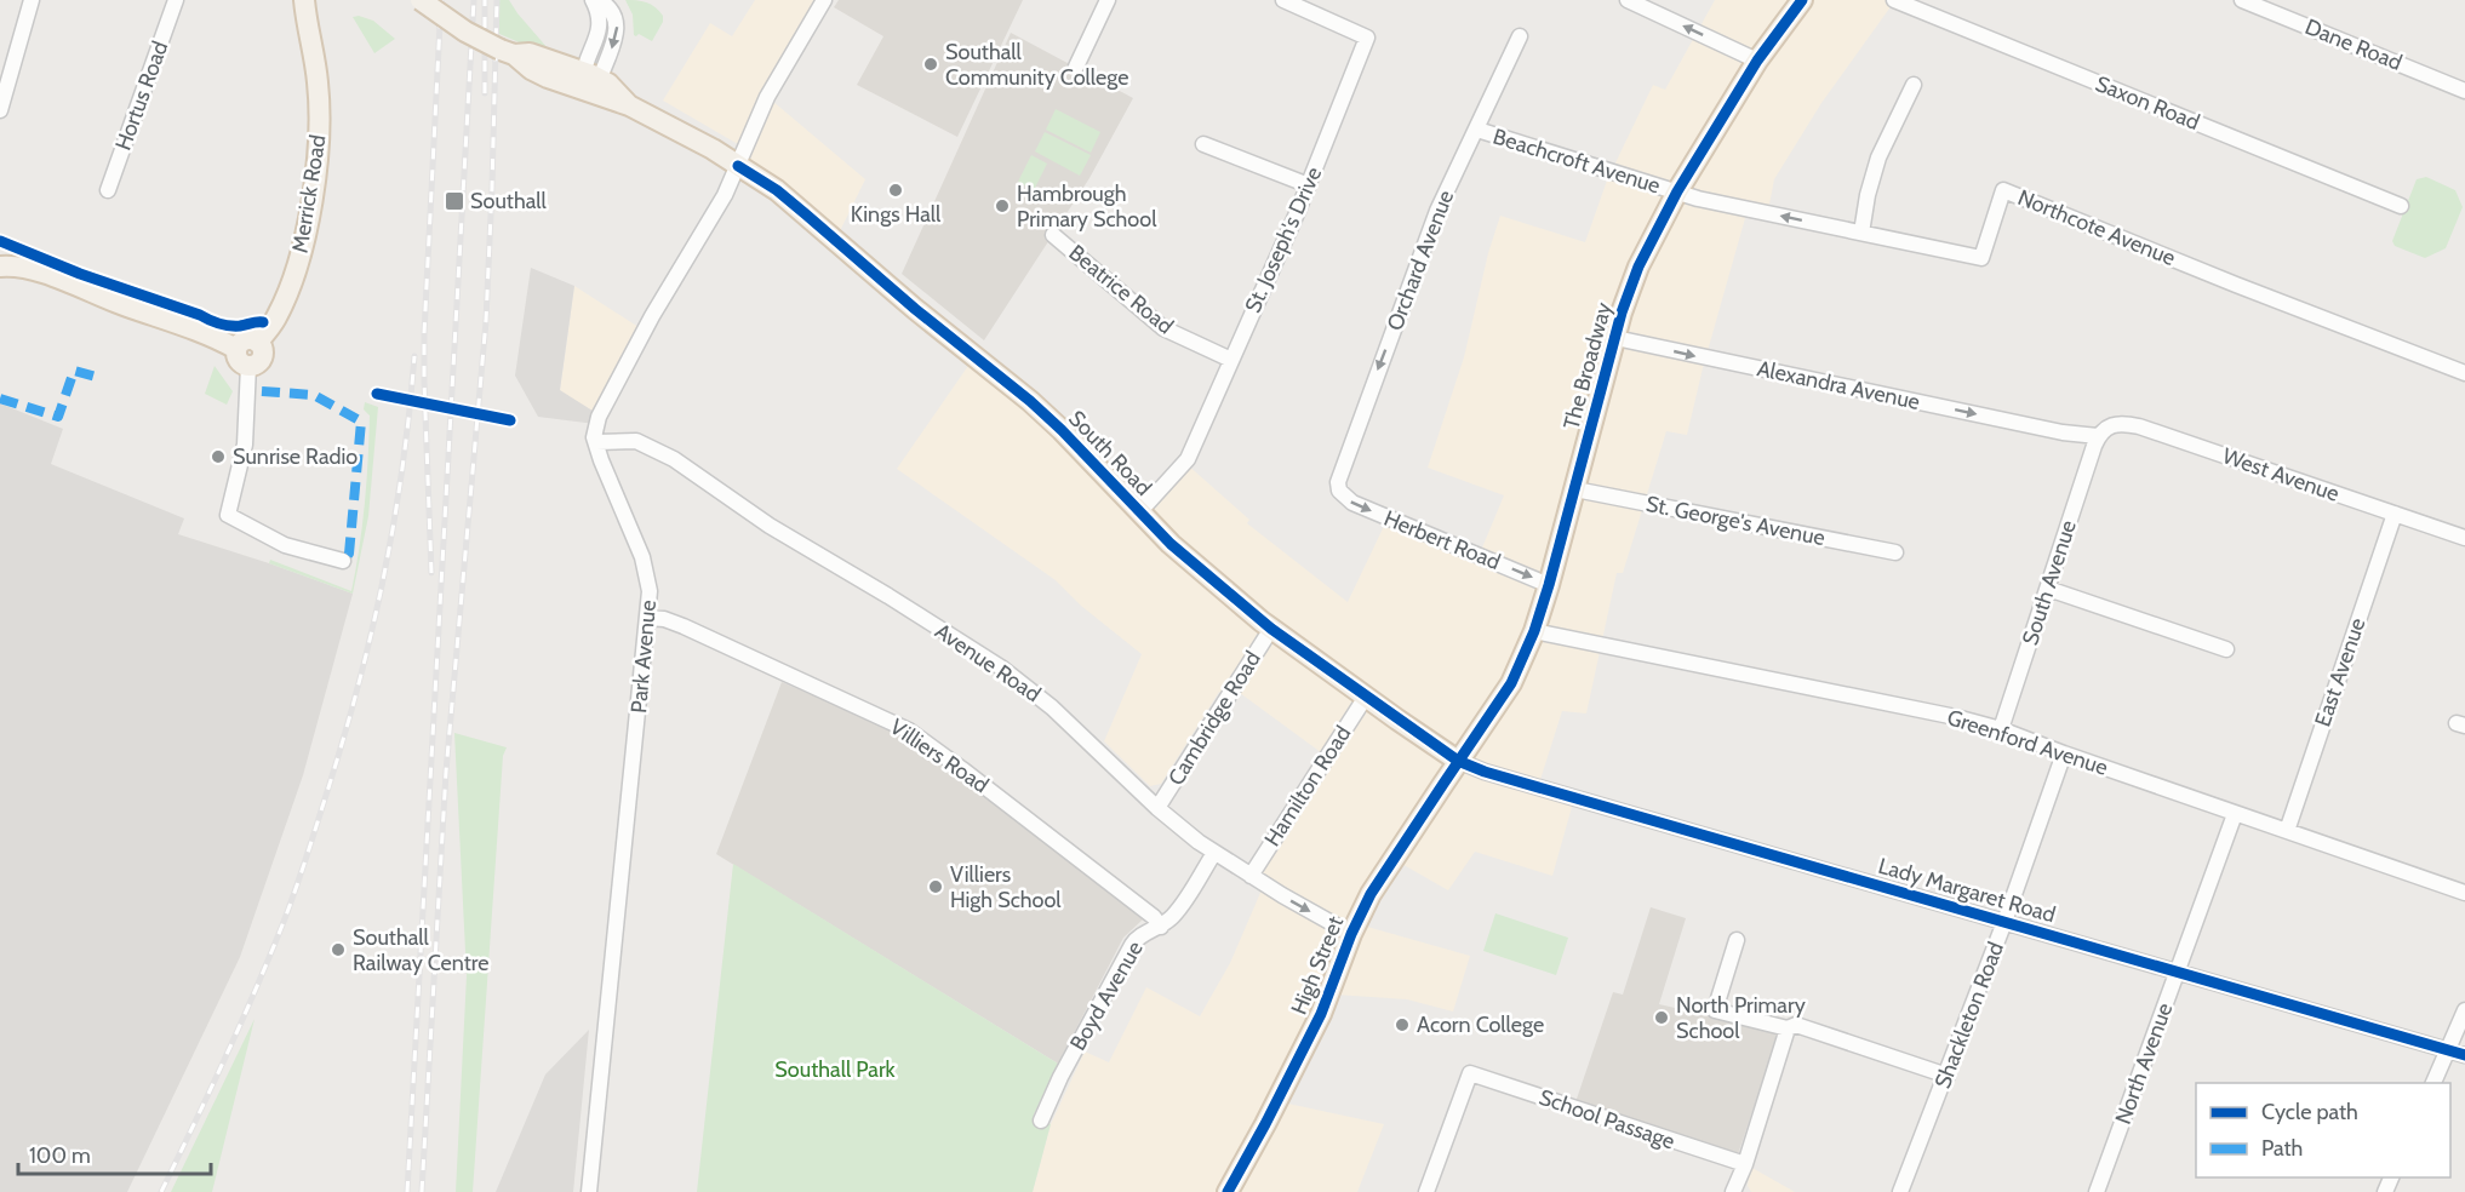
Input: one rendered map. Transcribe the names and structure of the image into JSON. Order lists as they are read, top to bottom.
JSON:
{
  "streets": {
    "main road": [
      "Merrick Road",
      "The Broadway",
      "South Road",
      "High Street"
    ],
    "street": [
      "Dane Road",
      "Hortus Road",
      "Saxon Road",
      "Beachcroft Avenue",
      "Northcote Avenue",
      "St. Joseph's Drive",
      "Orchard Avenue",
      "Beatrice Road",
      "Alexandra Avenue",
      "West Avenue",
      "St. George's Avenue",
      "Herbert Road",
      "South Avenue",
      "Park Avenue",
      "Avenue Road",
      "East Avenue",
      "Cambridge Road",
      "Greenford Avenue",
      "Villiers Road",
      "Hamilton Road",
      "Lady Margaret Road",
      "Boyd Avenue",
      "Shackleton Road",
      "North Avenue",
      "School Passage"
    ]
  },
  "crossings": [
    ["Beachcroft Avenue", "Northcote Avenue"],
    ["Beachcroft Avenue", "Orchard Avenue"],
    ["Beachcroft Avenue", "The Broadway"],
    ["Northcote Avenue", "The Broadway"],
    ["St. Joseph's Drive", "Beatrice Road"],
    ["St. Joseph's Drive", "South Road"],
    ["Orchard Avenue", "Herbert Road"],
    ["The Broadway", "Alexandra Avenue"],
    ["The Broadway", "South Road"],
    ["The Broadway", "St. George's Avenue"],
    ["The Broadway", "Herbert Road"],
    ["The Broadway", "Greenford Avenue"],
    ["The Broadway", "Lady Margaret Road"],
    ["The Broadway", "High Street"],
    ["Alexandra Avenue", "West Avenue"],
    ["Alexandra Avenue", "South Avenue"],
    ["South Road", "Park Avenue"],
    ["South Road", "Cambridge Road"],
    ["South Road", "Hamilton Road"],
    ["South Road", "Lady Margaret Road"],
    ["South Road", "High Street"],
    ["West Avenue", "South Avenue"],
    ["West Avenue", "East Avenue"],
    ["South Avenue", "Greenford Avenue"],
    ["Park Avenue", "Avenue Road"],
    ["Park Avenue", "Villiers Road"],
    ["Avenue Road", "Cambridge Road"],
    ["Avenue Road", "Hamilton Road"],
    ["Avenue Road", "High Street"],
    ["Avenue Road", "Boyd Avenue"],
    ["East Avenue", "Greenford Avenue"],
    ["Greenford Avenue", "Shackleton Road"],
    ["Greenford Avenue", "North Avenue"],
    ["Villiers Road", "Boyd Avenue"],
    ["Lady Margaret Road", "High Street"],
    ["Lady Margaret Road", "Shackleton Road"],
    ["Lady Margaret Road", "North Avenue"]
  ],
  "one_way": ["Orchard Avenue", "Alexandra Avenue", "Herbert Road"],
  "parks": ["Southall Park"],
  "places": {
    "other": [
      "Southall Community College",
      "Kings Hall",
      "Hambrough Primary School",
      "Sunrise Radio",
      "Villiers High School",
      "Southall Railway Centre",
      "North Primary School",
      "Acorn College"
    ],
    "transit": ["Southall"]
  },
  "legend": ["Cycle path", "Path"],
  "scale_bar": "100 m"
}
